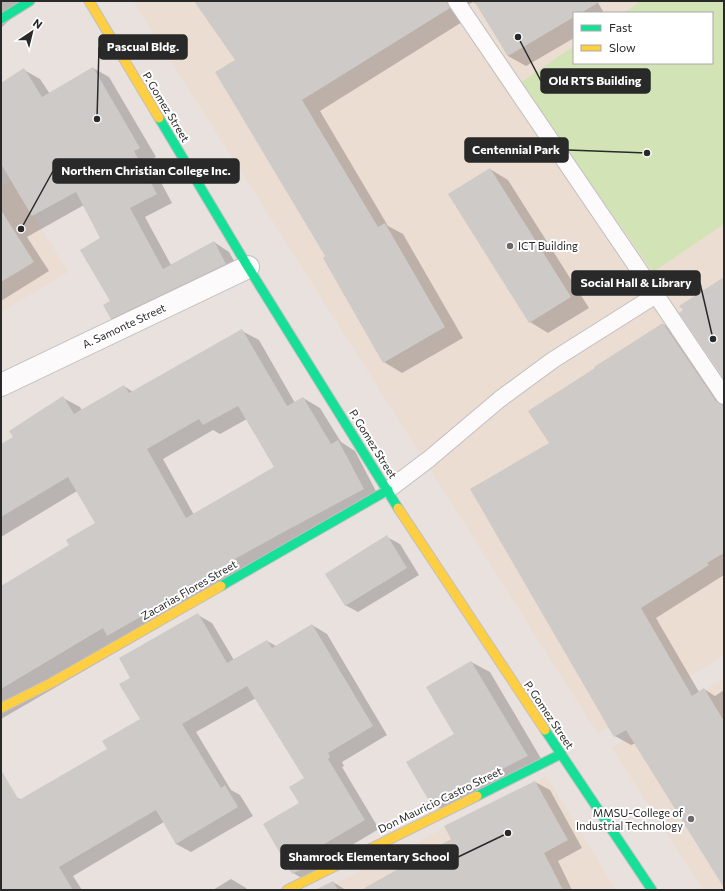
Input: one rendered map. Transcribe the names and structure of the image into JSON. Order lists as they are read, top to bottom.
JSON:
{
  "streets": {
    "main road": ["P. Gomez Street", "Zacarias Flores Street", "Don Mauricio Castro Street"],
    "street": ["A. Samonte Street"]
  },
  "crossings": [
    ["P. Gomez Street", "A. Samonte Street"],
    ["P. Gomez Street", "Zacarias Flores Street"],
    ["P. Gomez Street", "Don Mauricio Castro Street"]
  ],
  "places": [
    "Old RTS Building",
    "Pascual Bldg.",
    "Centennial Park",
    "Northern Christian College Inc.",
    "ICT Building",
    "Social Hall & Library",
    "MMSU-College of Industrial Technology",
    "Shamrock Elementary School"
  ],
  "legend": ["Fast", "Slow"],
  "north": "top right"
}
